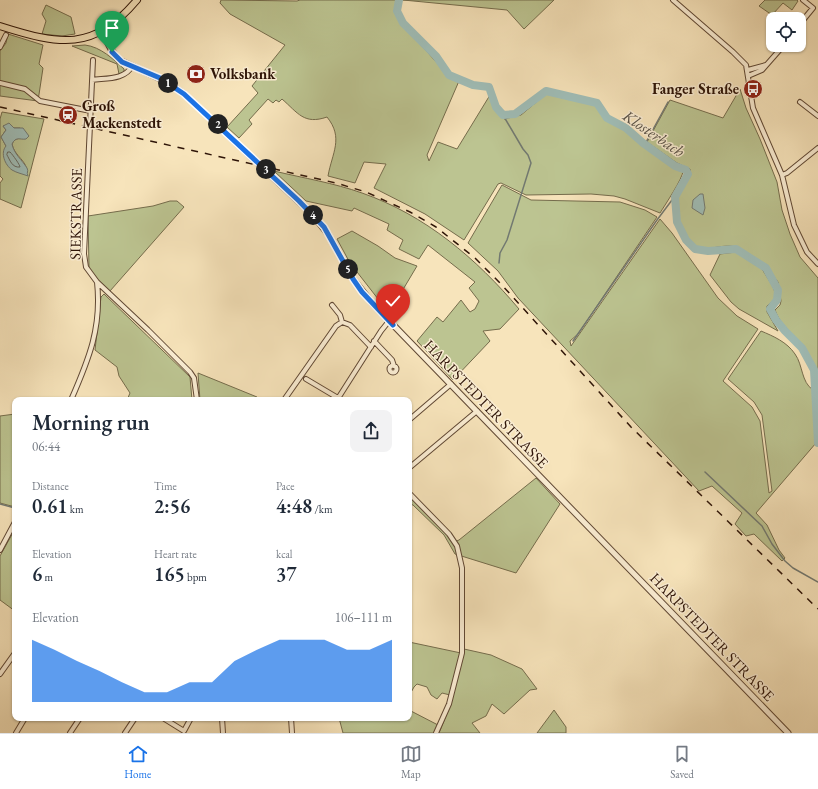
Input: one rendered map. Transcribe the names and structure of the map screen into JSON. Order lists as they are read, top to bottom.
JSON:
{
  "streets": {
    "street": ["SIEKSTRASSE", "HARPSTEDTER STRASSE"]
  },
  "water": ["Klosterbach"],
  "places": {
    "bank": ["Volksbank"],
    "bus stop": ["Fanger Straße"],
    "station": ["Groß Mackenstedt"]
  },
  "page": {
    "pins": [
      "1",
      "2",
      "3",
      "4",
      "5"
    ],
    "heading": ["Morning run", "06:44"],
    "stats": [
      ["Distance", "0.61 km"],
      ["Time", "2:56"],
      ["Pace", "4:48 /km"],
      ["Elevation", "6 m"],
      ["Heart rate", "165 bpm"],
      ["kcal", "37"]
    ],
    "chart": ["Elevation", "106–111 m"],
    "tabs": ["Home", "Map", "Saved"]
  }
}
